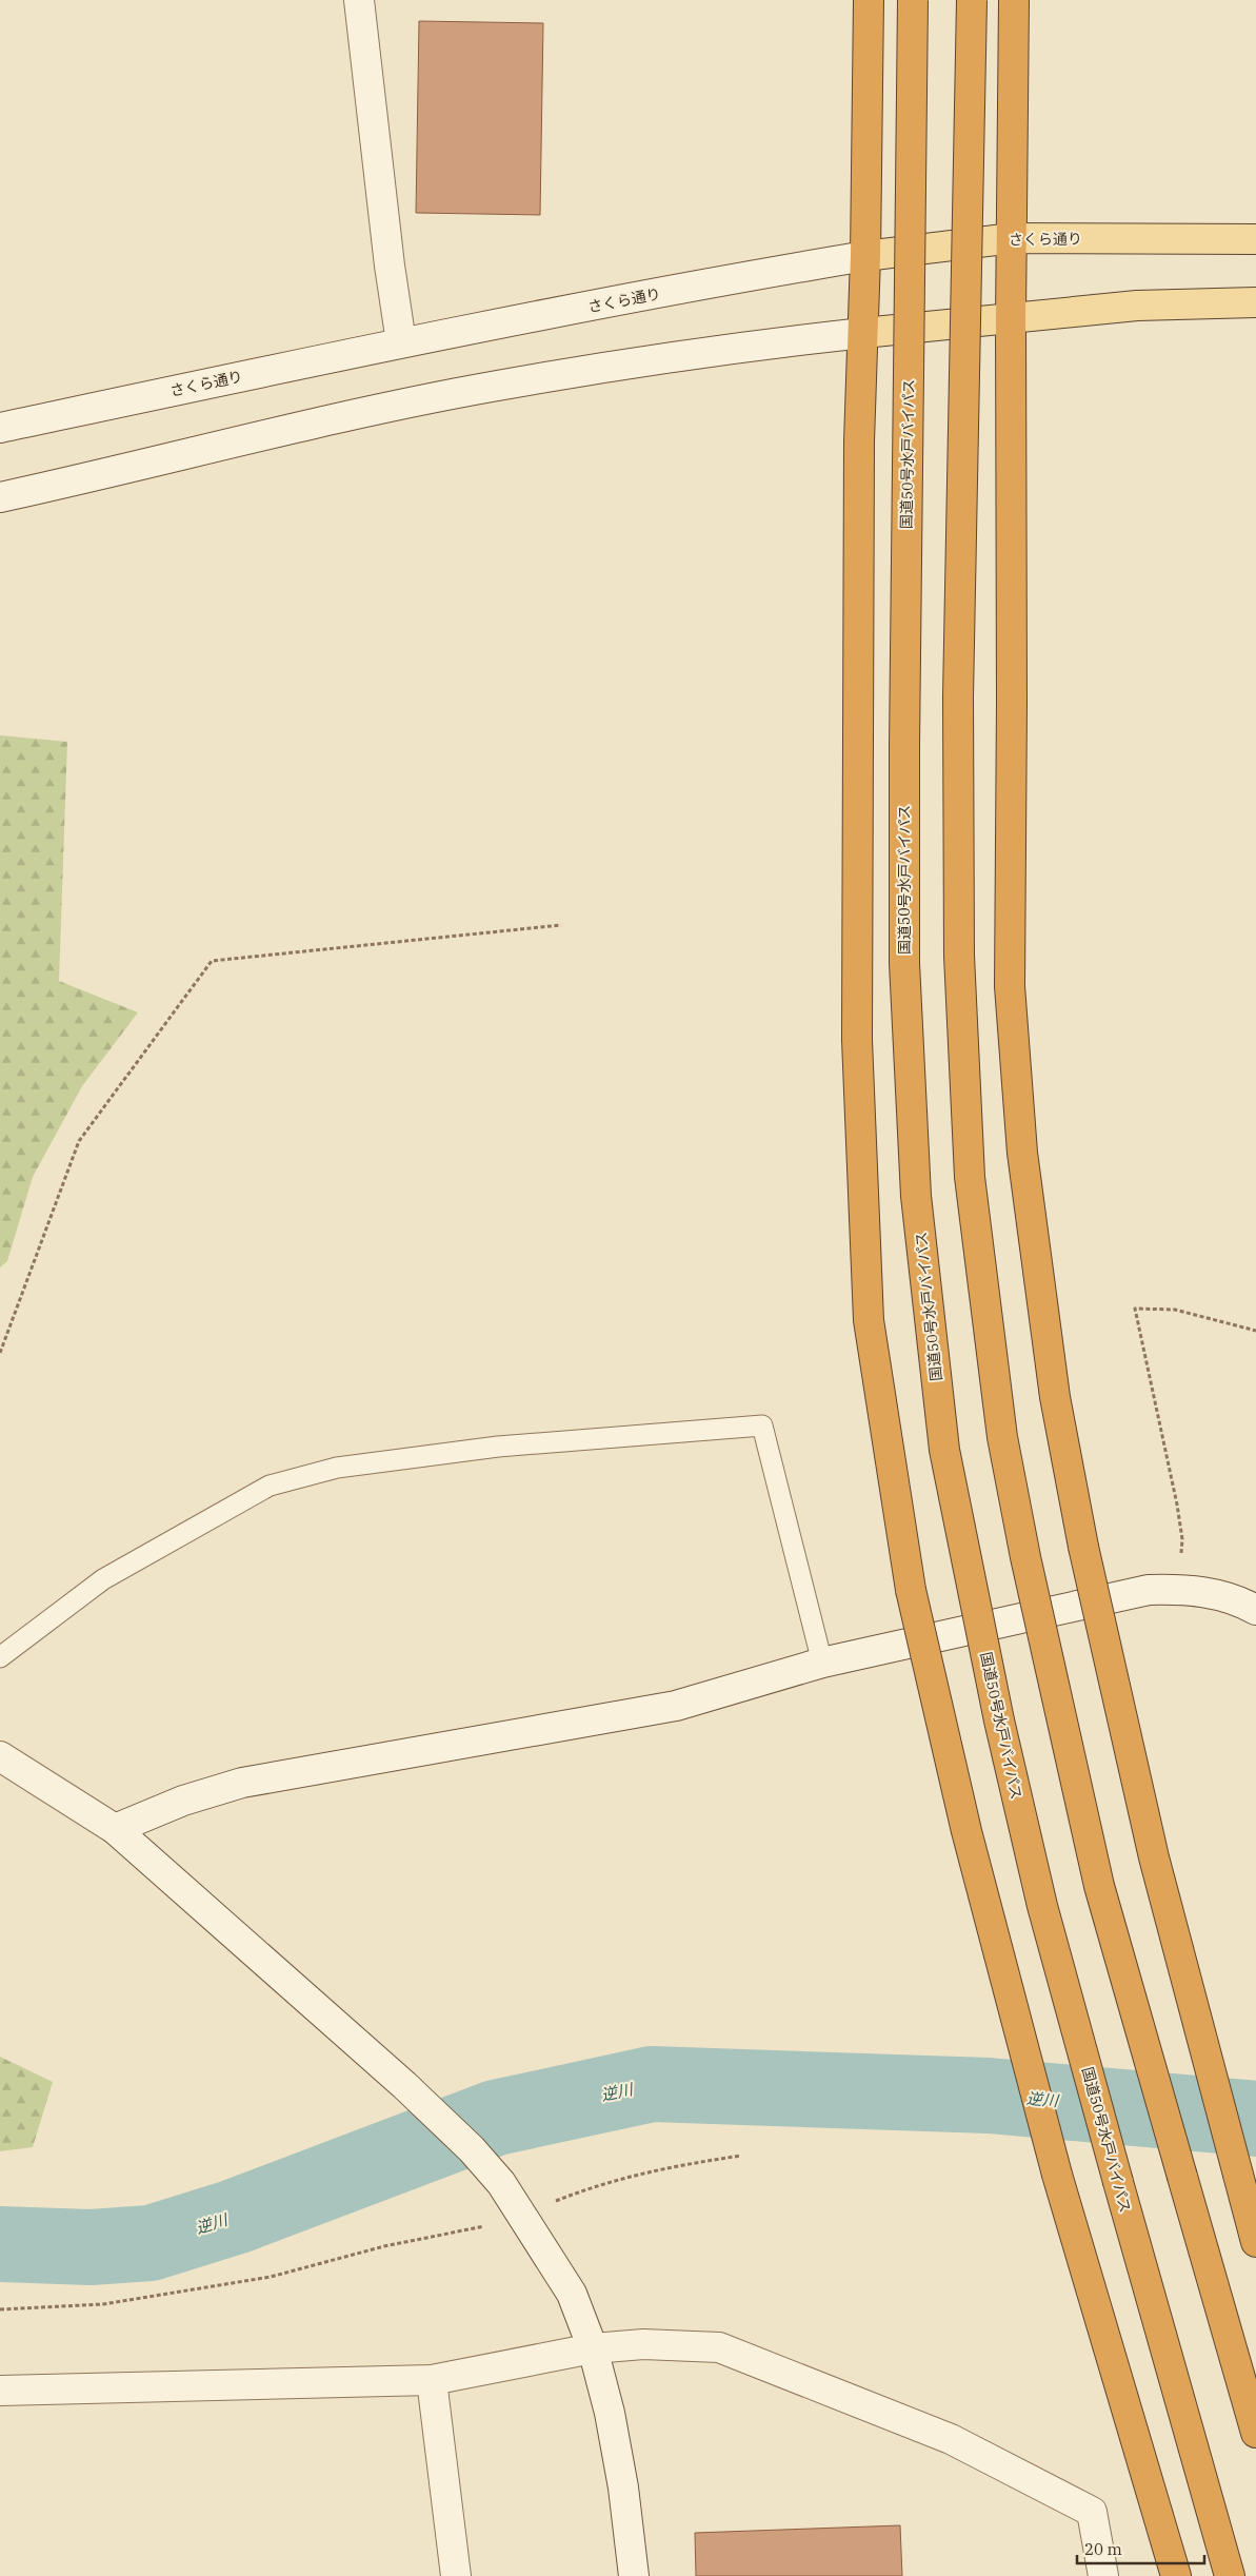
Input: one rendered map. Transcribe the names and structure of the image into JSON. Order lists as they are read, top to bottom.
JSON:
{
  "streets": {
    "highway": ["国道50号水戸バイパス"],
    "main road": ["さくら通り"]
  },
  "water": ["逆川"],
  "scale_bar": "20 m"
}
